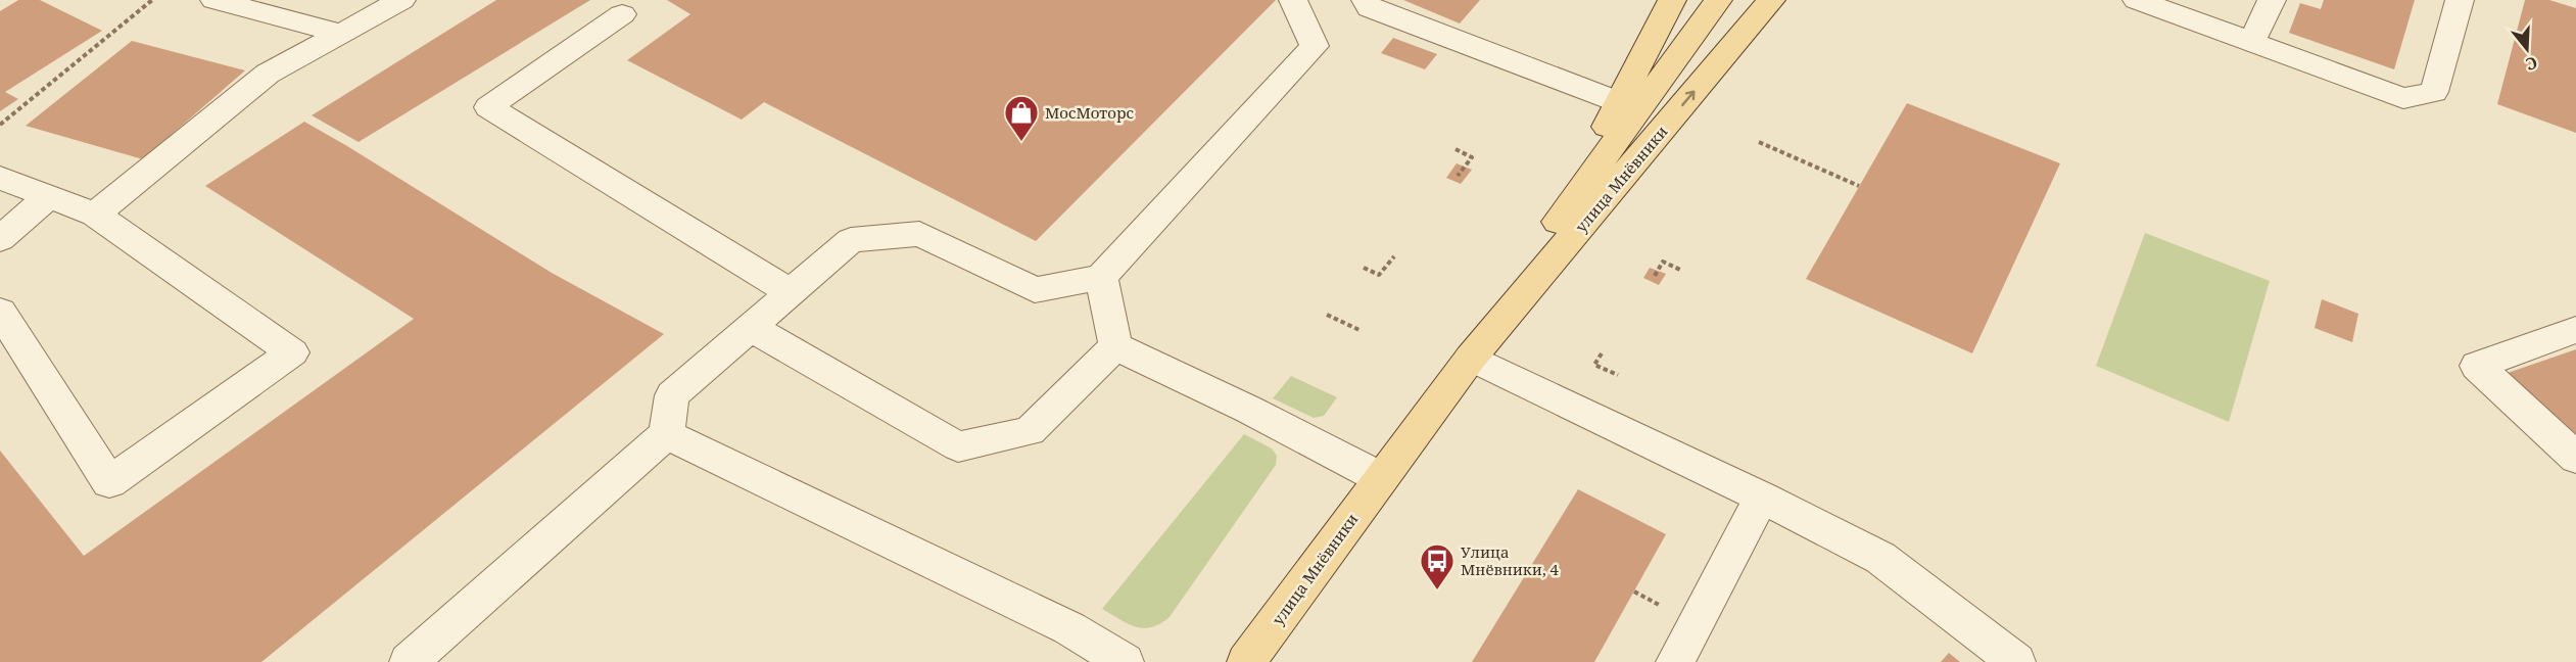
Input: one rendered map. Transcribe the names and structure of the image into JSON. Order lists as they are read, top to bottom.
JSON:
{
  "streets": {
    "main road": ["улица Мнёвники"]
  },
  "places": {
    "shop": ["МосМоторс"],
    "bus stop": ["Улица Мнёвники, 4"]
  },
  "north": "bottom"
}
